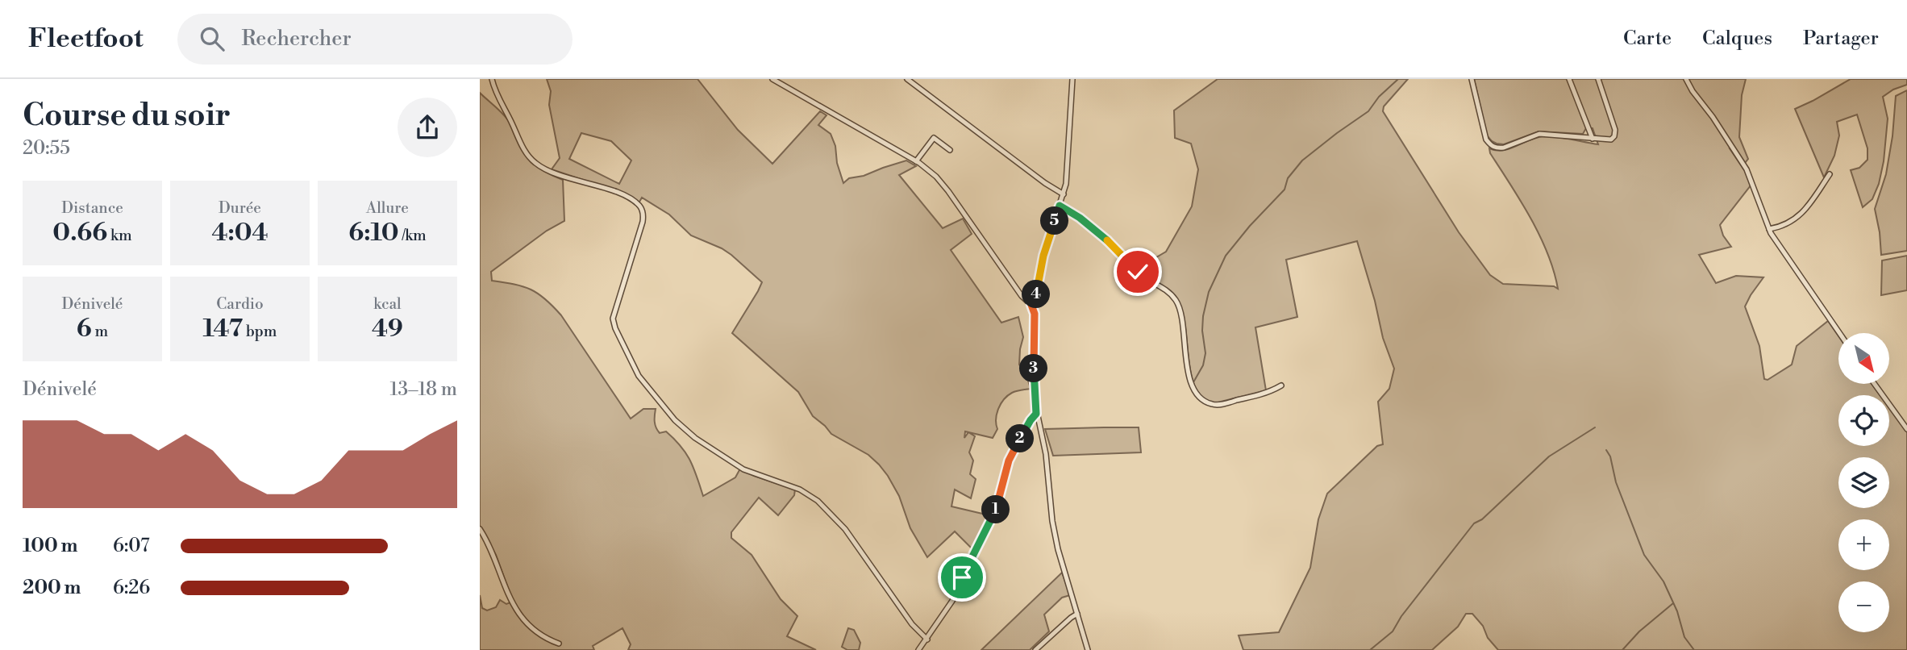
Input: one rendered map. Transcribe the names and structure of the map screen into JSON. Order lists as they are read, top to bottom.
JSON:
{
  "north": "bottom right",
  "page": {
    "header": "Fleetfoot",
    "search": "Rechercher",
    "nav": ["Carte", "Calques", "Partager"],
    "heading": ["Course du soir", "20:55"],
    "stats": [
      ["Distance", "0.66 km"],
      ["Durée", "4:04"],
      ["Allure", "6:10 /km"],
      ["Dénivelé", "6 m"],
      ["Cardio", "147 bpm"],
      ["kcal", "49"]
    ],
    "pins": [
      "5",
      "4",
      "3",
      "2",
      "1"
    ],
    "map_buttons": ["+", "−"],
    "chart": ["Dénivelé", "13–18 m"],
    "list": [
      {
        "name": "100 m",
        "note": "6:07"
      },
      {
        "name": "200 m",
        "note": "6:26"
      }
    ]
  }
}
